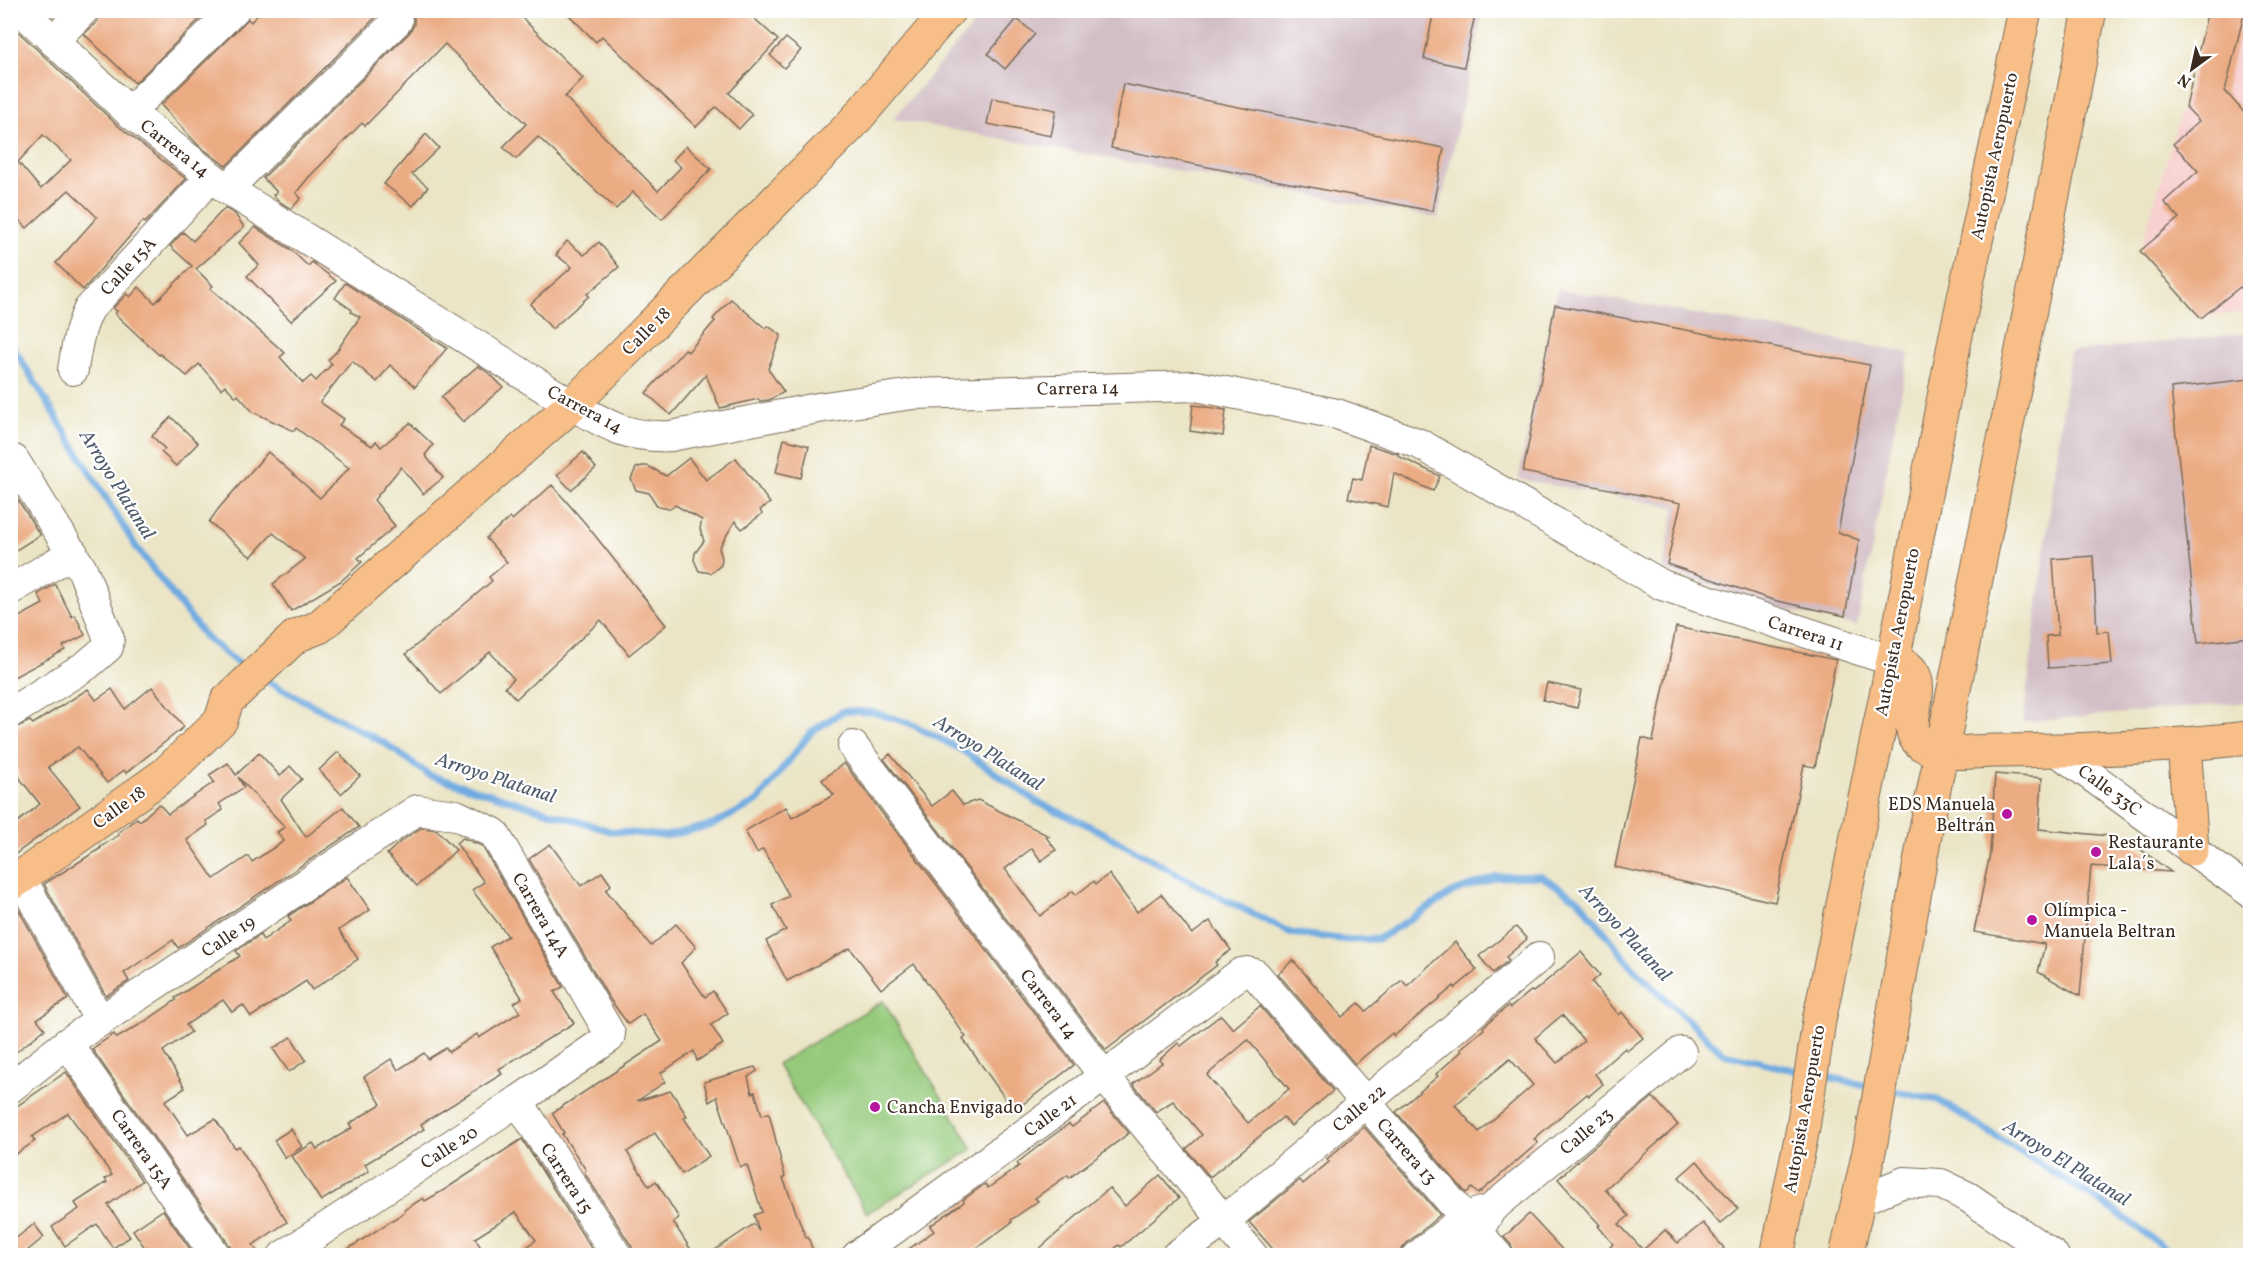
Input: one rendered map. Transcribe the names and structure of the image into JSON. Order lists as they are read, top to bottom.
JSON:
{
  "streets": {
    "main road": ["Autopista Aeropuerto", "Calle 18", "Carrera 11"],
    "street": [
      "Carrera 14",
      "Calle 15A",
      "Calle 33C",
      "Carrera 14A",
      "Calle 19",
      "Calle 22",
      "Calle 21",
      "Calle 23",
      "Calle 20",
      "Carrera 15A",
      "Carrera 13",
      "Carrera 15"
    ]
  },
  "crossings": [
    ["Carrera 14", "Calle 15A"],
    ["Carrera 14", "Calle 18"],
    ["Carrera 14", "Carrera 11"],
    ["Carrera 14", "Calle 22"],
    ["Carrera 14", "Calle 21"],
    ["Autopista Aeropuerto", "Carrera 11"],
    ["Carrera 11", "Calle 33C"],
    ["Carrera 14A", "Calle 19"],
    ["Carrera 14A", "Calle 20"],
    ["Calle 19", "Carrera 15A"],
    ["Calle 22", "Carrera 13"],
    ["Calle 21", "Carrera 13"],
    ["Calle 23", "Carrera 13"],
    ["Calle 20", "Carrera 15"]
  ],
  "water": ["Arroyo Platanal", "Arroyo El Platanal"],
  "places": [
    "EDS Manuela Beltrán",
    "Restaurante Lala´s",
    "Olímpica - Manuela Beltran",
    "Cancha Envigado"
  ],
  "north": "bottom left"
}
